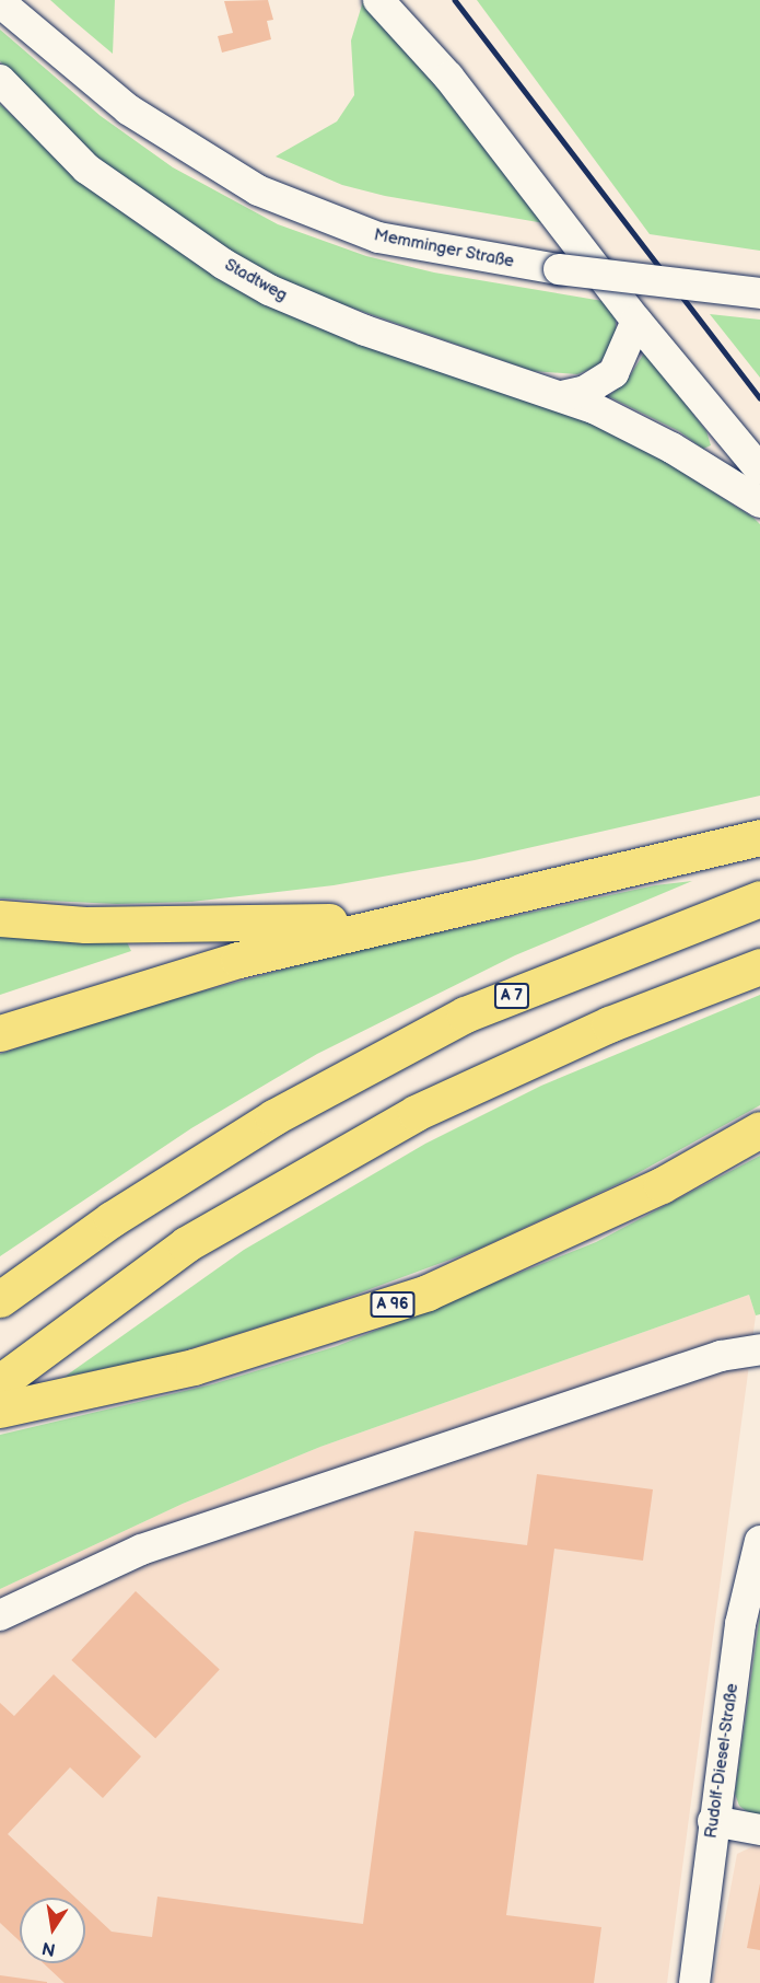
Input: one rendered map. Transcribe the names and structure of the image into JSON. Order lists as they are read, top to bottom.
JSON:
{
  "streets": {
    "highway": ["A 7", "A 96"],
    "street": ["Memminger Straße", "Stadtweg", "Rudolf-Diesel-Straße"]
  },
  "north": "bottom"
}
